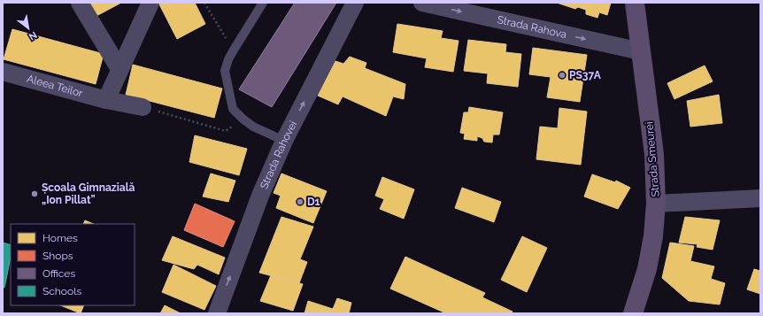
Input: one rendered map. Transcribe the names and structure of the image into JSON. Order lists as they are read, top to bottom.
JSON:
{
  "streets": {
    "main road": ["Strada Smeurei"],
    "street": ["Strada Rahova", "Aleea Teilor", "Strada Rahovei"]
  },
  "crossings": [
    ["Strada Rahova", "Strada Smeurei"]
  ],
  "one_way": ["Strada Rahova", "Strada Rahovei"],
  "places": ["PS37A", "Școala Gimnazială „Ion Pillat”", "D1"],
  "legend": [
    "Homes",
    "Shops",
    "Offices",
    "Schools"
  ],
  "north": "bottom right"
}
